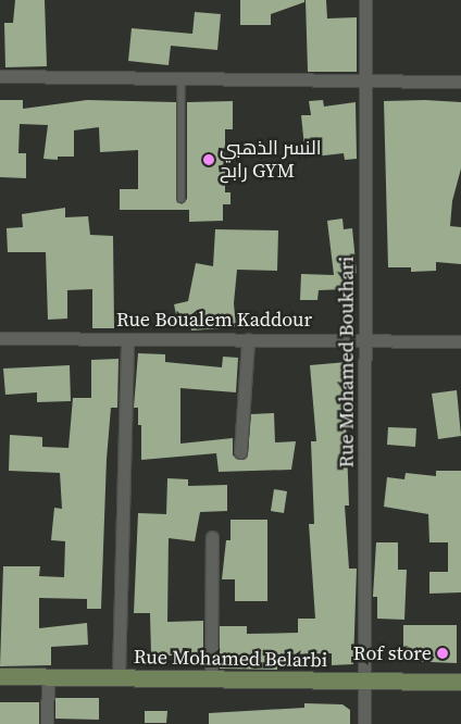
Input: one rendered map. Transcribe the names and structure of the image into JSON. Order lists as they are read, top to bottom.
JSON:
{
  "streets": {
    "street": ["Rue Boualem Kaddour", "Rue Mohamed Boukhari", "Rue Mohamed Belarbi"]
  },
  "crossings": [
    ["Rue Boualem Kaddour", "Rue Mohamed Boukhari"],
    ["Rue Mohamed Boukhari", "Rue Mohamed Belarbi"]
  ],
  "places": ["النسر الذهبي رابح GYM", "Rof store"]
}
